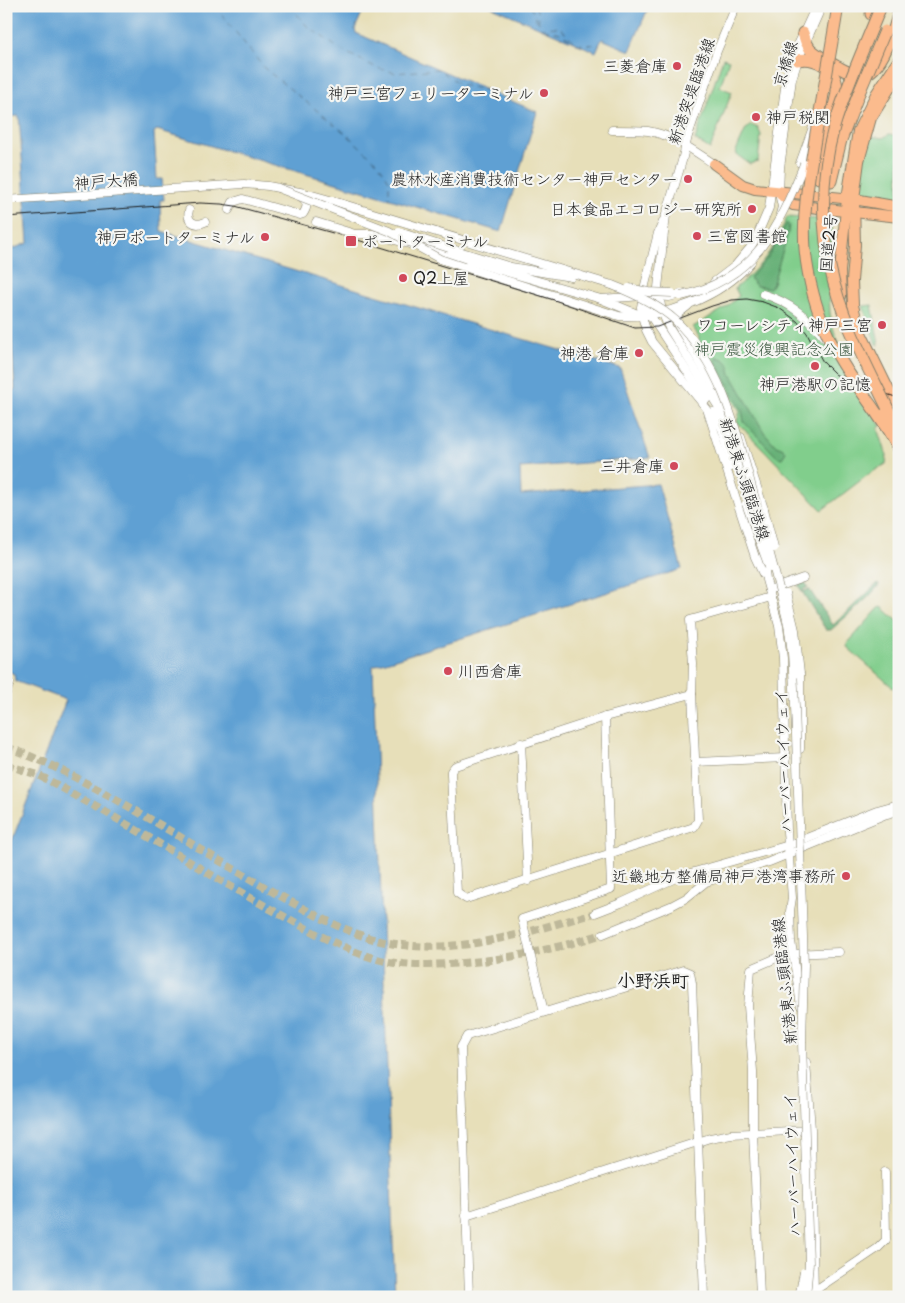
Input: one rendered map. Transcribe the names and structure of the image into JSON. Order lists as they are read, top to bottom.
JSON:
{
  "streets": {
    "main road": ["国道2号"],
    "street": [
      "京橋線",
      "新港突堤臨港線",
      "神戸大橋",
      "新港東ふ頭臨港線",
      "ハーバーハイウェイ"
    ]
  },
  "crossings": [
    ["新港突堤臨港線", "新港東ふ頭臨港線"],
    ["新港東ふ頭臨港線", "ハーバーハイウェイ"]
  ],
  "districts": ["小野浜町"],
  "parks": ["神戸震災復興記念公園"],
  "places": {
    "other": [
      "三菱倉庫",
      "神戸三宮フェリーターミナル",
      "神戸税関",
      "農林水産消費技術センター神戸センター",
      "日本食品エコロジー研究所",
      "三宮図書館",
      "神戸ポートターミナル",
      "Q2上屋",
      "ワコーレシティ神戸三宮",
      "神港 倉庫",
      "神戸港駅の記憶",
      "三井倉庫",
      "川西倉庫",
      "近畿地方整備局神戸港湾事務所"
    ],
    "transit": ["ポートターミナル"]
  }
}
